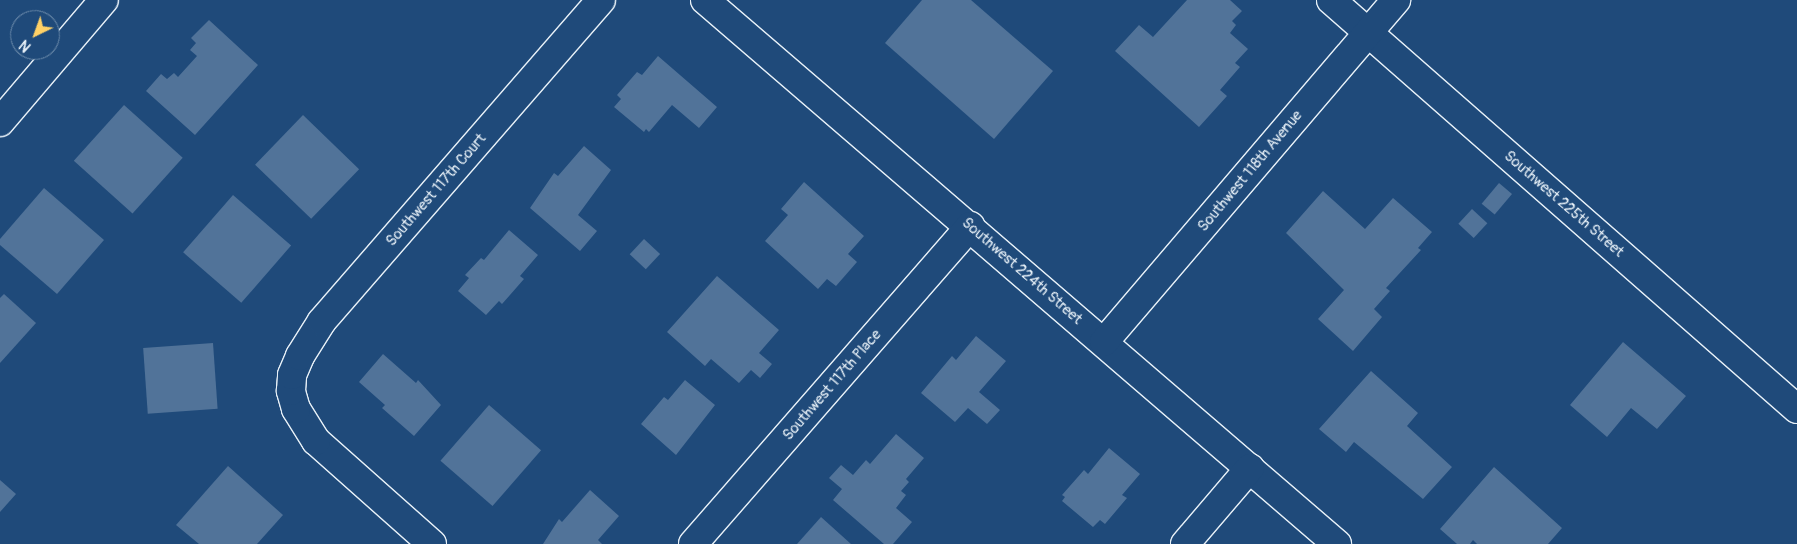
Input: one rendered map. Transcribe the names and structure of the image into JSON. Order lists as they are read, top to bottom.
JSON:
{
  "streets": {
    "street": [
      "Southwest 118th Avenue",
      "Southwest 117th Court",
      "Southwest 225th Street",
      "Southwest 224th Street",
      "Southwest 117th Place"
    ]
  },
  "crossings": [
    ["Southwest 118th Avenue", "Southwest 225th Street"],
    ["Southwest 118th Avenue", "Southwest 224th Street"],
    ["Southwest 224th Street", "Southwest 117th Place"]
  ],
  "north": "bottom left"
}
